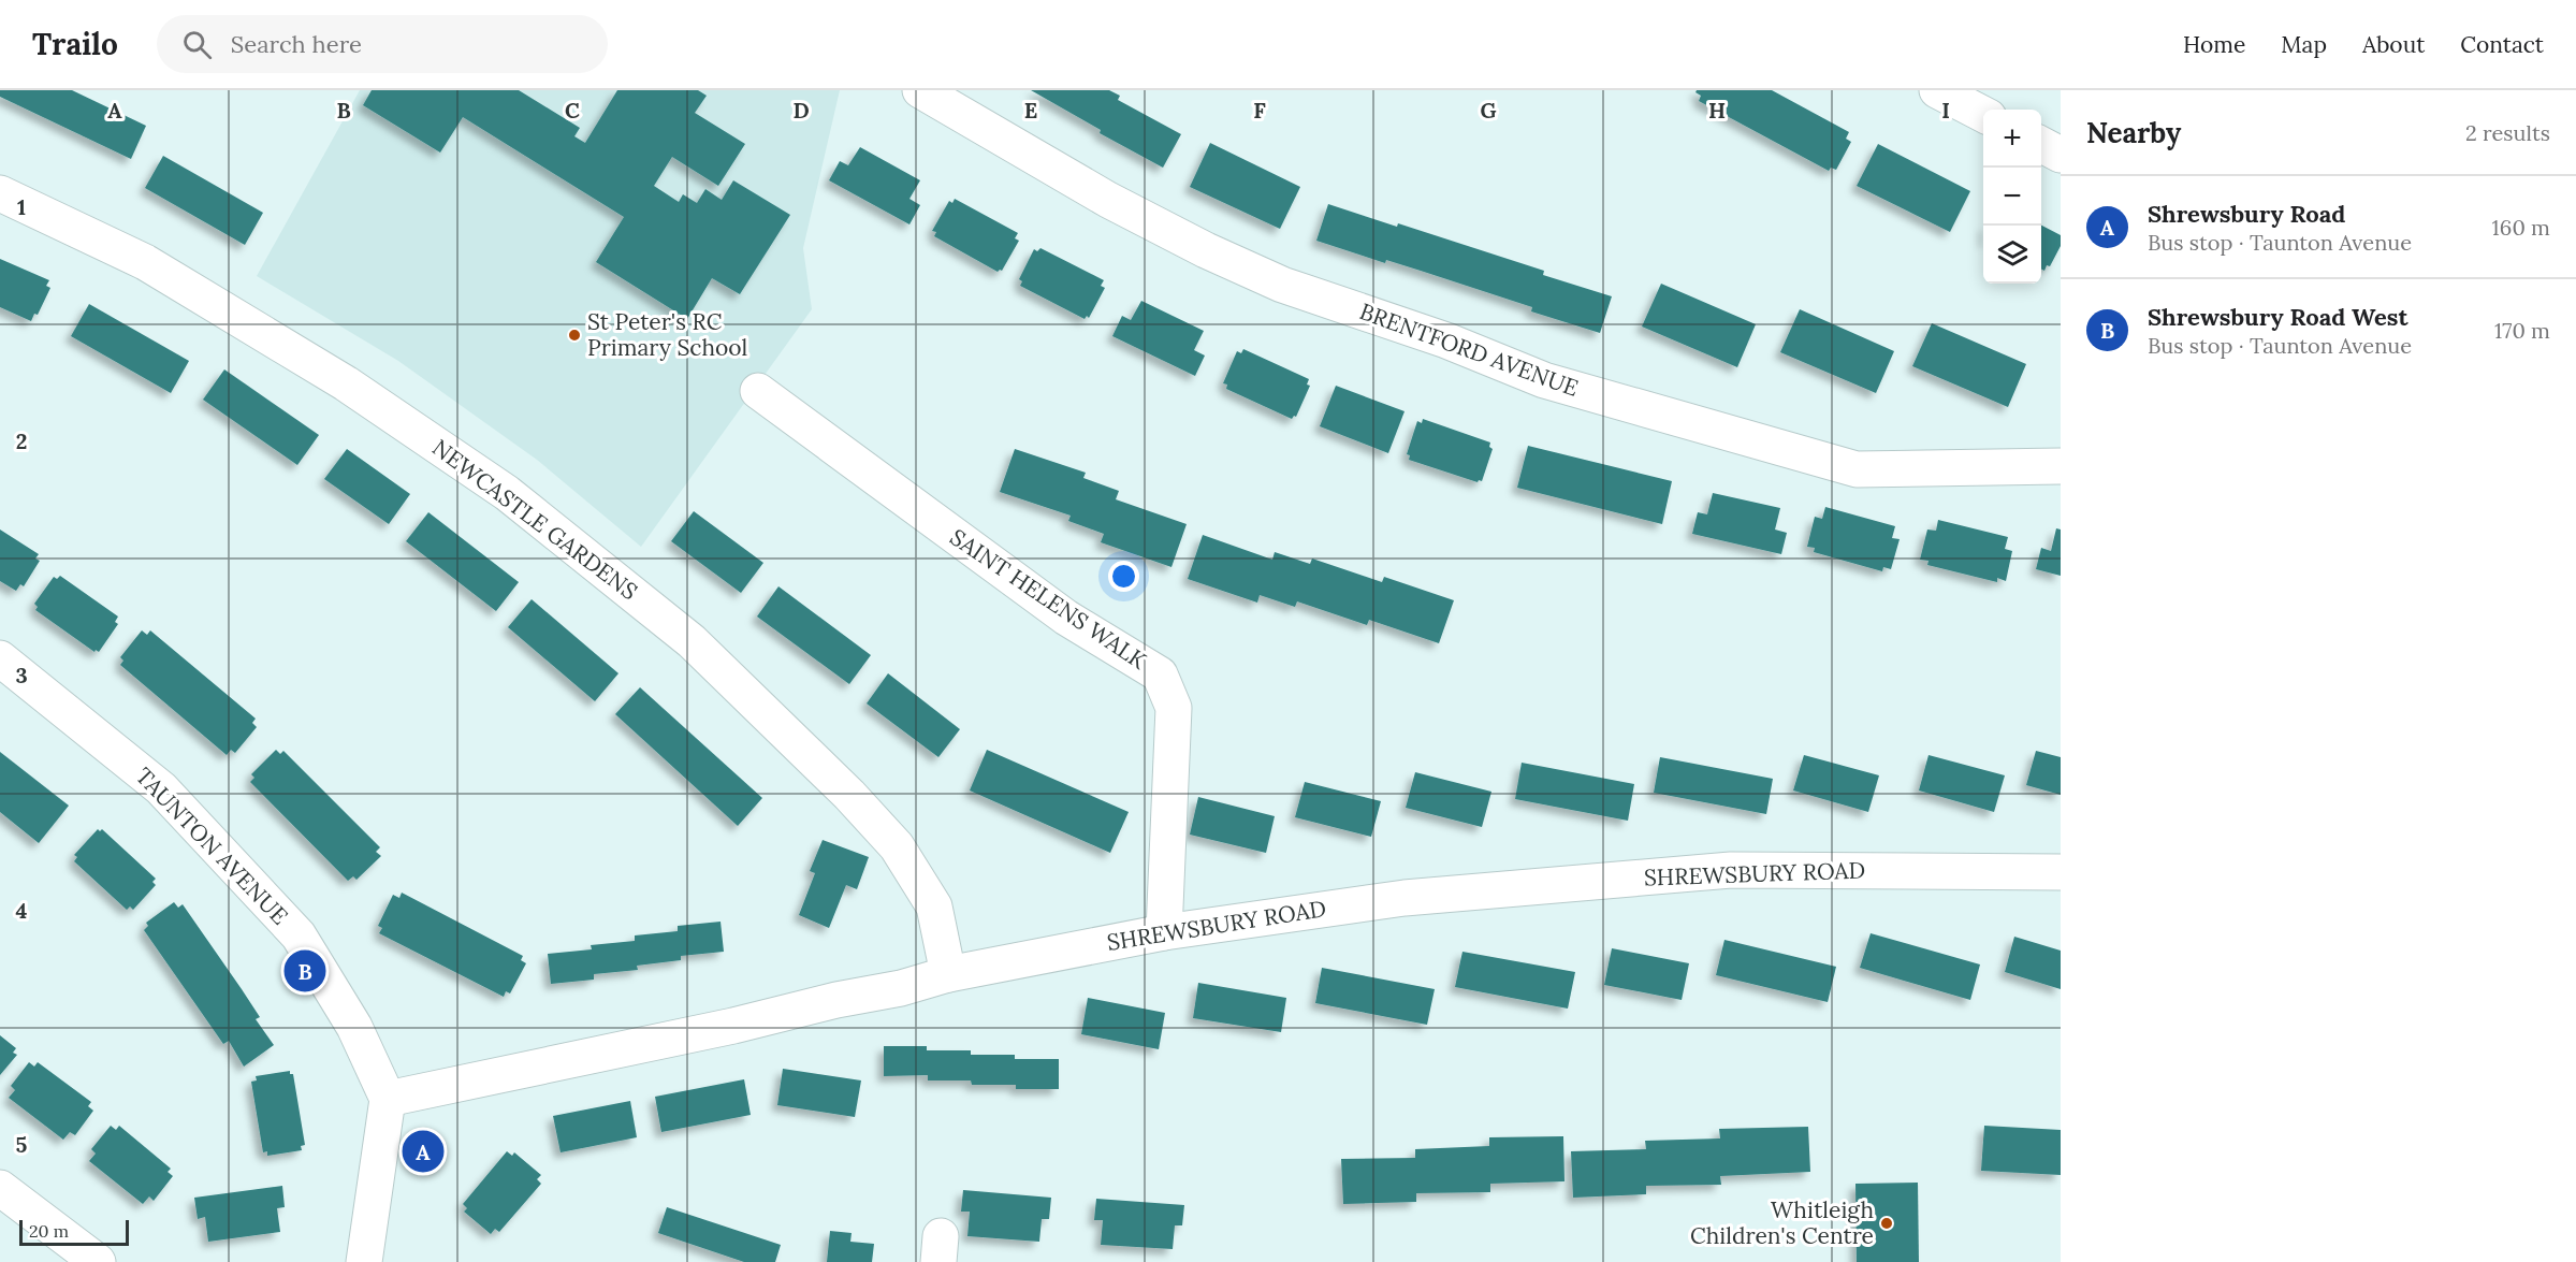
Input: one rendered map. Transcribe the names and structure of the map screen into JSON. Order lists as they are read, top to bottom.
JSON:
{
  "streets": {
    "street": [
      "BRENTFORD AVENUE",
      "NEWCASTLE GARDENS",
      "SAINT HELENS WALK",
      "TAUNTON AVENUE",
      "SHREWSBURY ROAD"
    ]
  },
  "crossings": [
    ["NEWCASTLE GARDENS", "SHREWSBURY ROAD"],
    ["SAINT HELENS WALK", "SHREWSBURY ROAD"],
    ["TAUNTON AVENUE", "SHREWSBURY ROAD"]
  ],
  "places": ["St Peter's RC Primary School", "Whitleigh Children's Centre"],
  "scale_bar": "20 m",
  "page": {
    "header": "Trailo",
    "search": "Search here",
    "nav": [
      "Home",
      "Map",
      "About",
      "Contact"
    ],
    "heading": ["Nearby", "2 results"],
    "map_buttons": ["+", "−"],
    "list": [
      {
        "mark": "A",
        "name": "Shrewsbury Road",
        "note": "Bus stop · Taunton Avenue",
        "value": "160 m"
      },
      {
        "mark": "B",
        "name": "Shrewsbury Road West",
        "note": "Bus stop · Taunton Avenue",
        "value": "170 m"
      }
    ],
    "pins": ["B", "A"],
    "scale": "20 m"
  },
  "grid": {
    "columns": [
      "A",
      "B",
      "C",
      "D",
      "E",
      "F",
      "G",
      "H",
      "I"
    ],
    "rows": [
      "1",
      "2",
      "3",
      "4",
      "5"
    ]
  }
}
